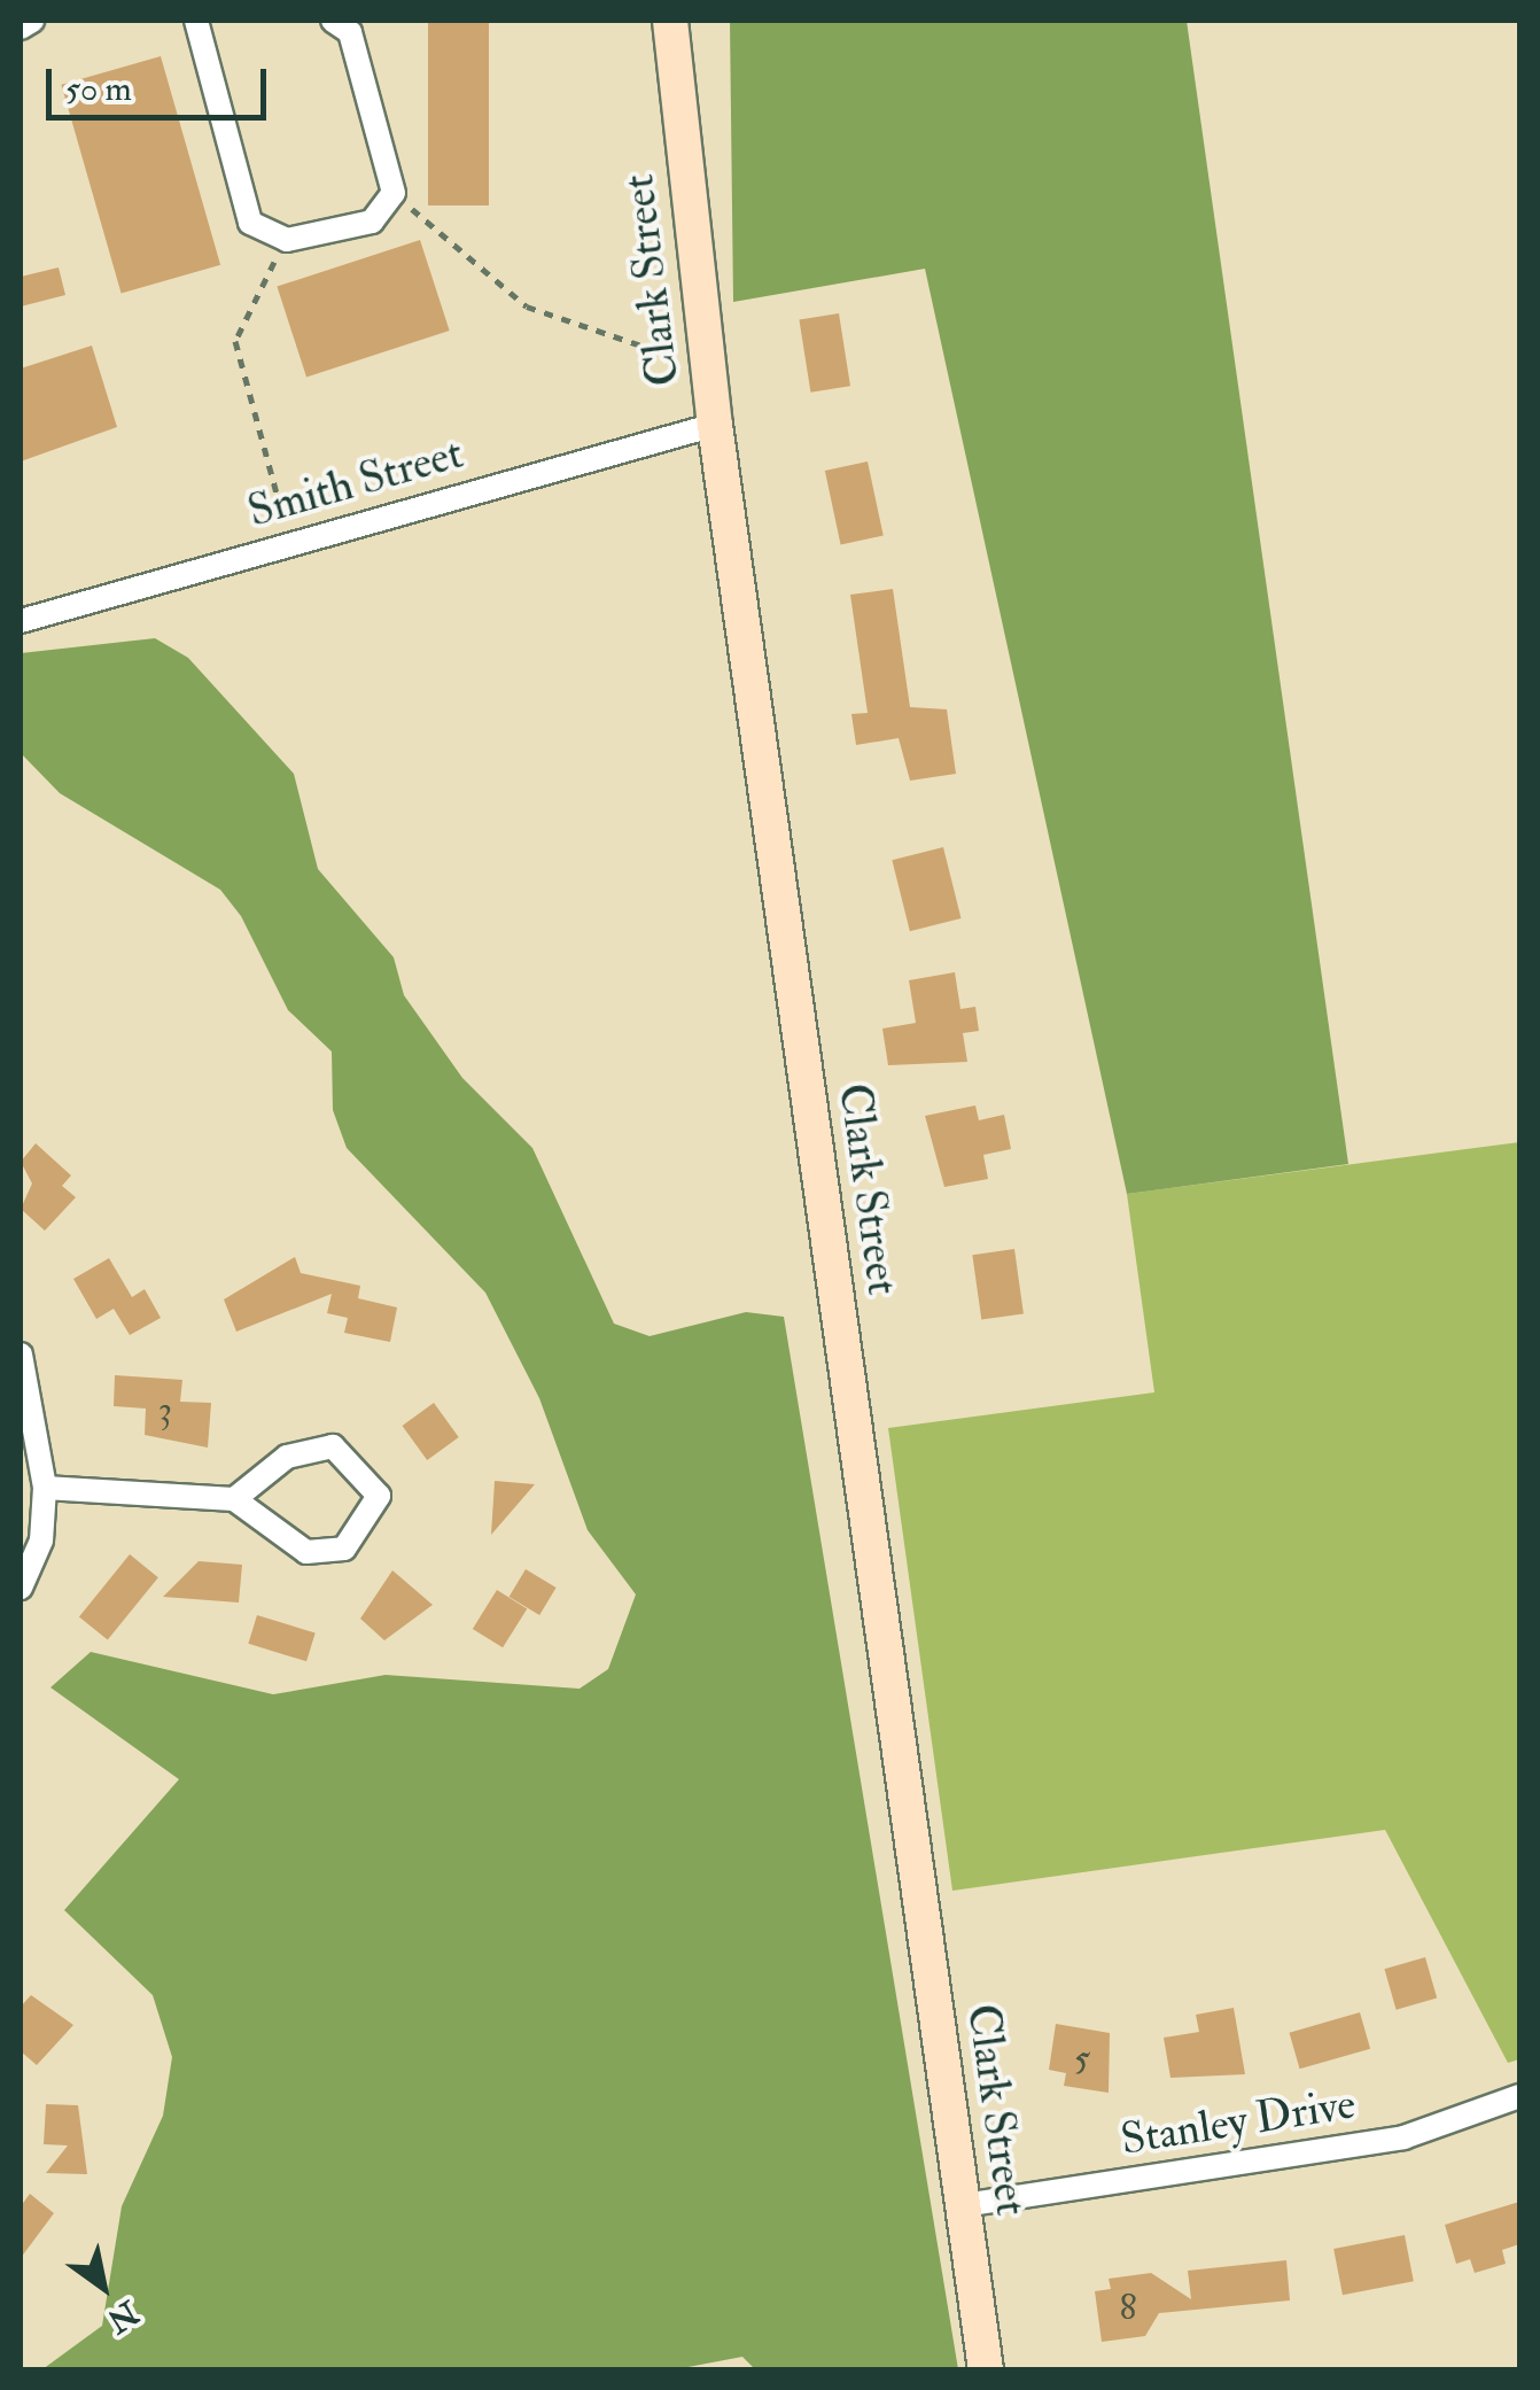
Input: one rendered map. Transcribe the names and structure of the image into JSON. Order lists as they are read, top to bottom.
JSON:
{
  "streets": {
    "main road": ["Clark Street"],
    "street": ["Smith Street", "Stanley Drive"]
  },
  "crossings": [
    ["Clark Street", "Smith Street"],
    ["Clark Street", "Stanley Drive"]
  ],
  "house_numbers": ["3", "5", "8"],
  "scale_bar": "50 m",
  "north": "bottom right"
}
